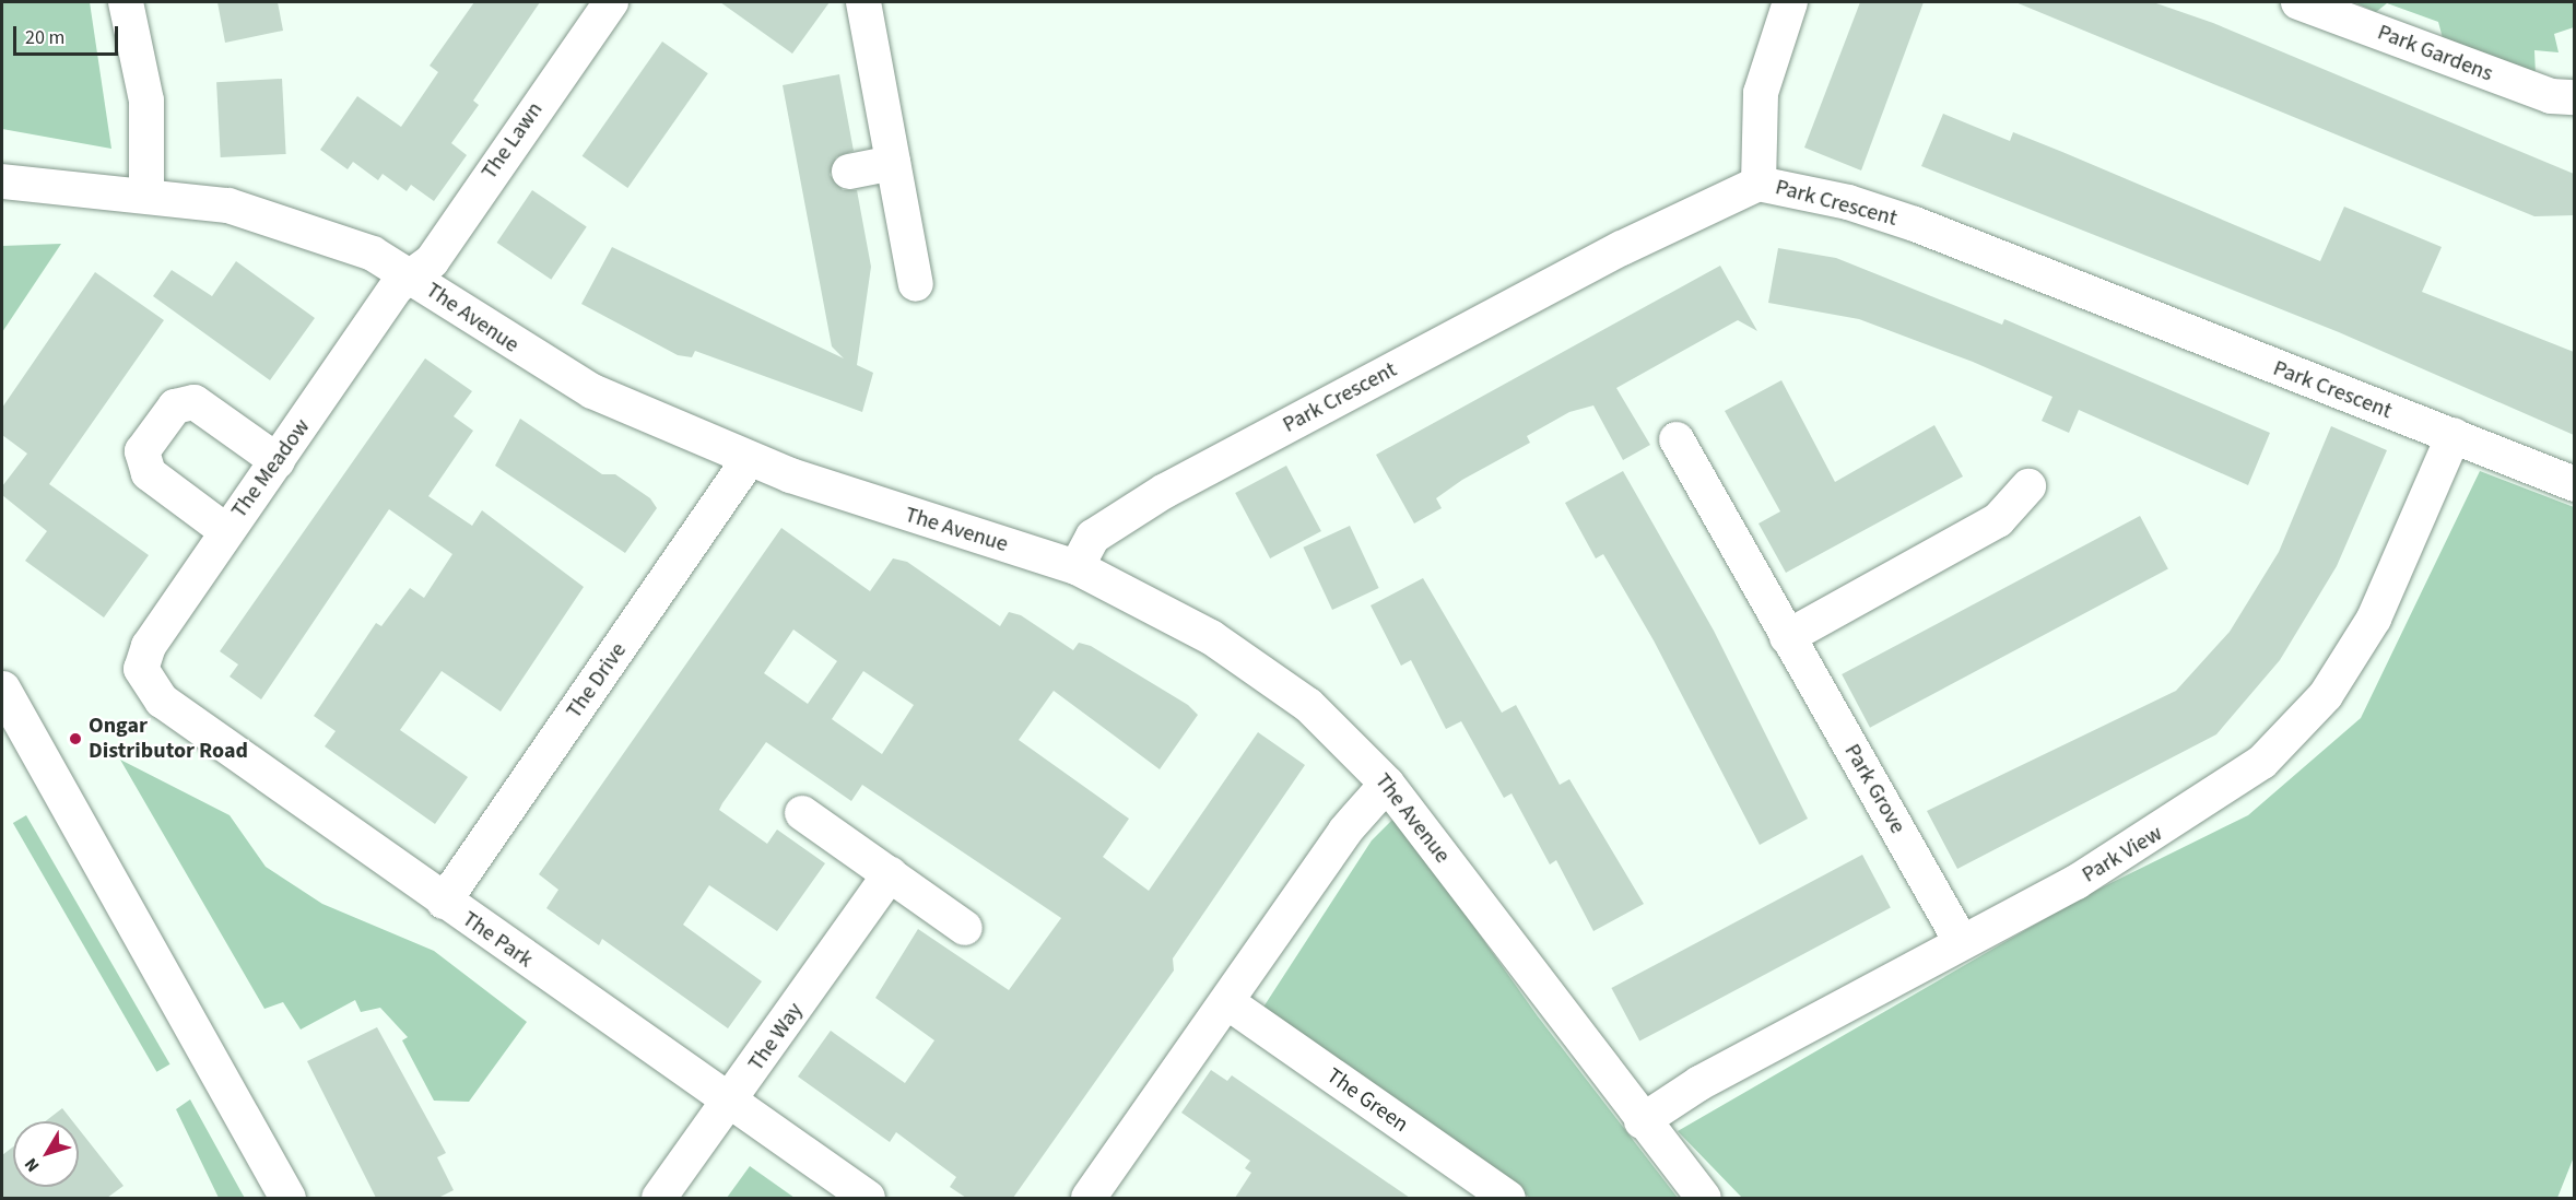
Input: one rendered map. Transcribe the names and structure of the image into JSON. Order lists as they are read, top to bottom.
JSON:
{
  "streets": {
    "street": [
      "Park Gardens",
      "The Lawn",
      "Park Crescent",
      "The Avenue",
      "The Meadow",
      "The Drive",
      "Park Grove",
      "Park View",
      "The Park",
      "The Way",
      "The Green"
    ]
  },
  "crossings": [
    ["The Lawn", "The Avenue"],
    ["The Lawn", "The Meadow"],
    ["Park Crescent", "The Avenue"],
    ["Park Crescent", "Park View"],
    ["The Avenue", "The Meadow"],
    ["The Avenue", "The Drive"],
    ["The Avenue", "Park View"],
    ["The Meadow", "The Park"],
    ["The Drive", "The Park"],
    ["Park Grove", "Park View"],
    ["The Park", "The Way"]
  ],
  "places": ["Ongar Distributor Road"],
  "scale_bar": "20 m",
  "north": "bottom left"
}
